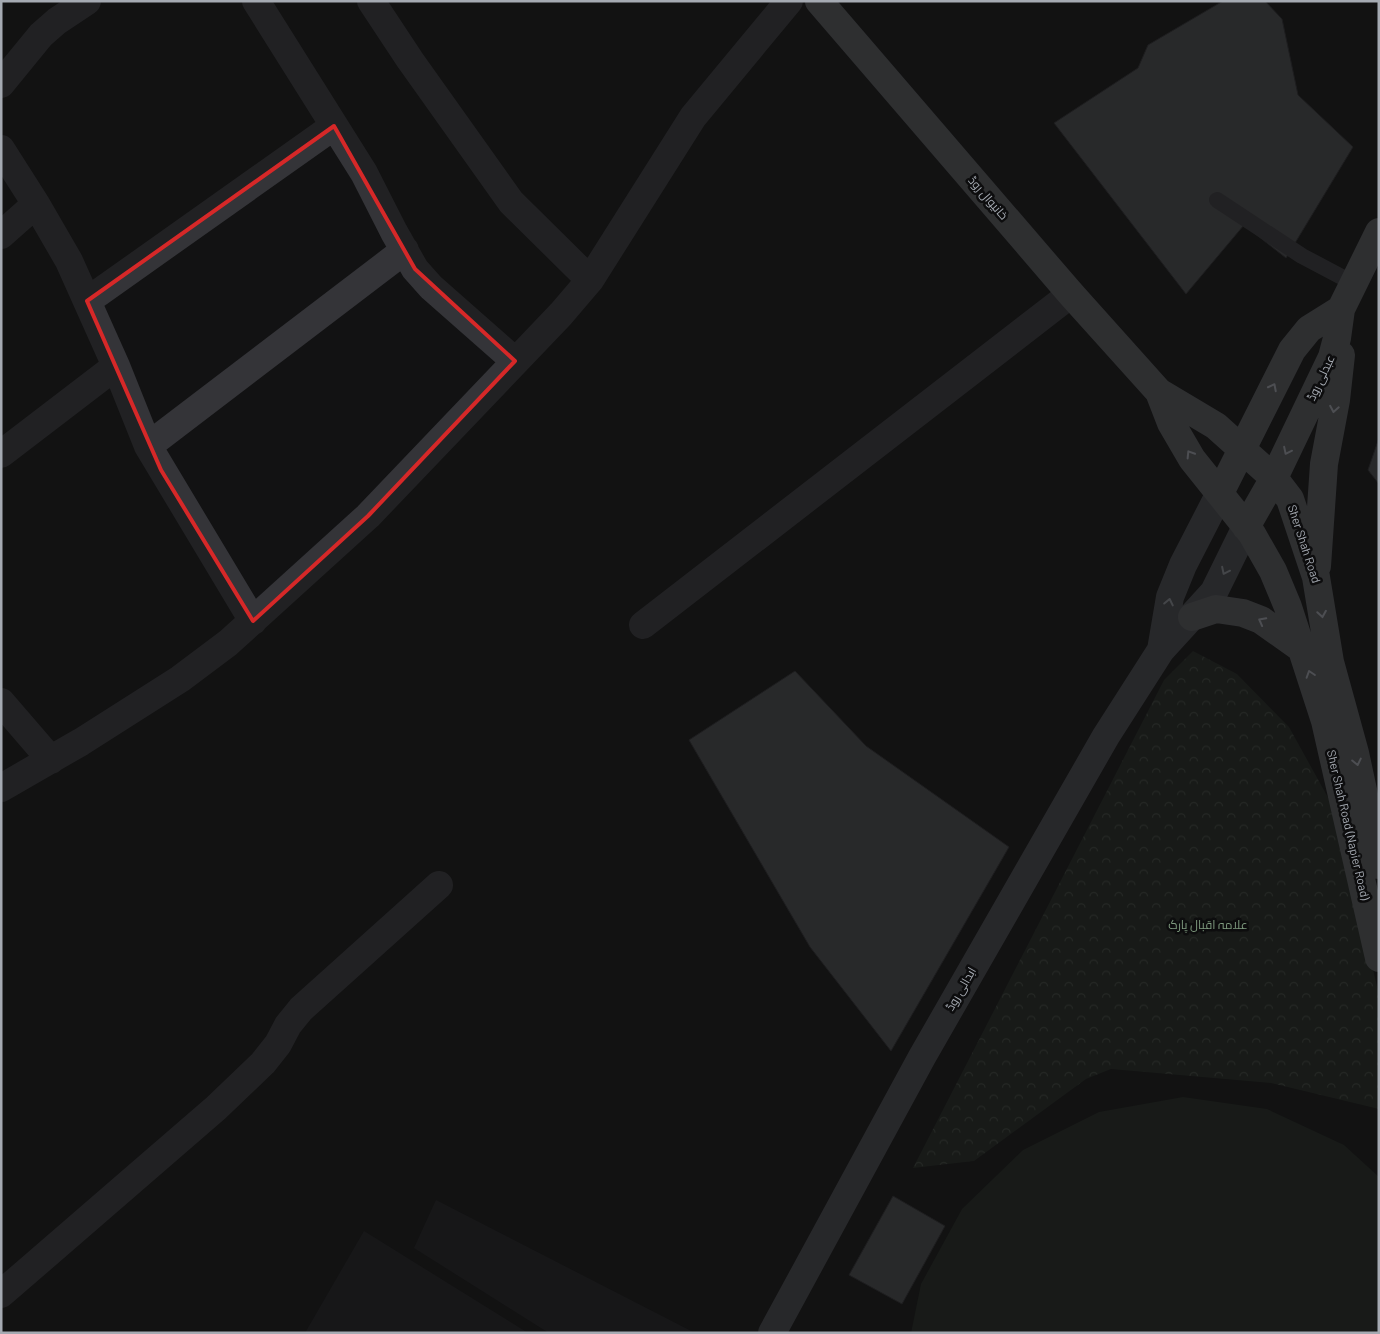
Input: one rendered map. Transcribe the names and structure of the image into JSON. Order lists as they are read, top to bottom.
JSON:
{
  "streets": {
    "main road": [
      "خانیوال روڈ",
      "عبدلی روڈ",
      "Sher Shah Road",
      "Sher Shah Road (Napier Road)",
      "ابدالی روڈ"
    ]
  },
  "crossings": [
    ["خانیوال روڈ", "Sher Shah Road"],
    ["عبدلی روڈ", "Sher Shah Road"],
    ["عبدلی روڈ", "ابدالی روڈ"],
    ["Sher Shah Road", "Sher Shah Road (Napier Road)"]
  ],
  "parks": ["علامہ اقبال پارک"]
}
